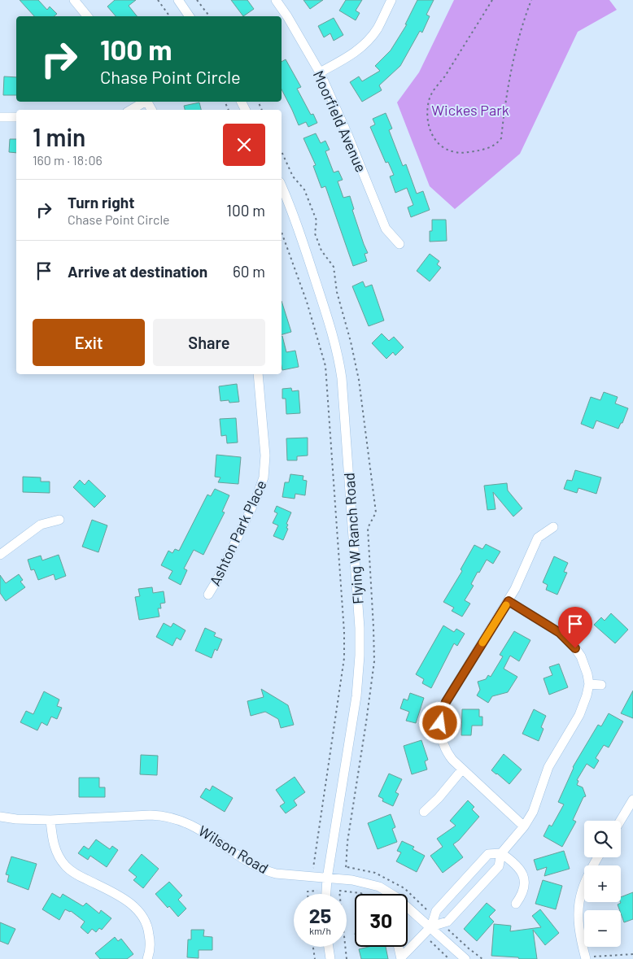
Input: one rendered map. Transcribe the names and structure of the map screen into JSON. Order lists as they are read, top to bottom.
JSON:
{
  "streets": {
    "street": [
      "Moorfield Avenue",
      "Ashton Park Place",
      "Flying W Ranch Road",
      "Wilson Road"
    ]
  },
  "crossings": [
    ["Flying W Ranch Road", "Wilson Road"]
  ],
  "parks": ["Wickes Park"],
  "page": {
    "turn": ["100 m", "Chase Point Circle"],
    "heading": ["1 min", "160 m · 18:06"],
    "list": [
      {
        "name": "Turn right",
        "note": "Chase Point Circle",
        "value": "100 m"
      },
      {
        "name": "Arrive at destination",
        "value": "60 m"
      }
    ],
    "buttons": ["Exit", "Share"],
    "map_buttons": ["+", "−"],
    "speed": "25 km/h",
    "limit": "30"
  }
}
